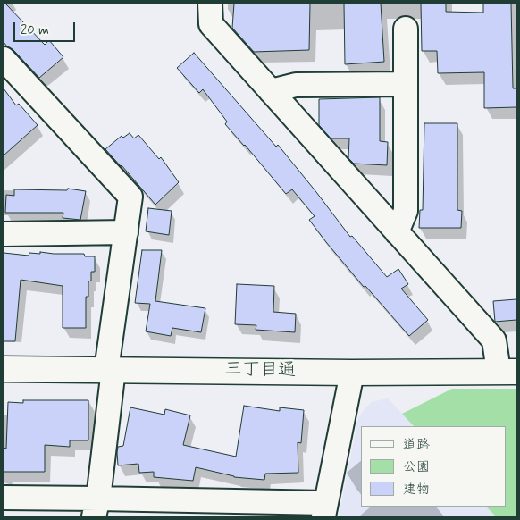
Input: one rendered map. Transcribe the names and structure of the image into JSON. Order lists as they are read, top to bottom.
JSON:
{
  "streets": {
    "street": ["三丁目通"]
  },
  "legend": ["道路", "公園", "建物"],
  "scale_bar": "20 m"
}
